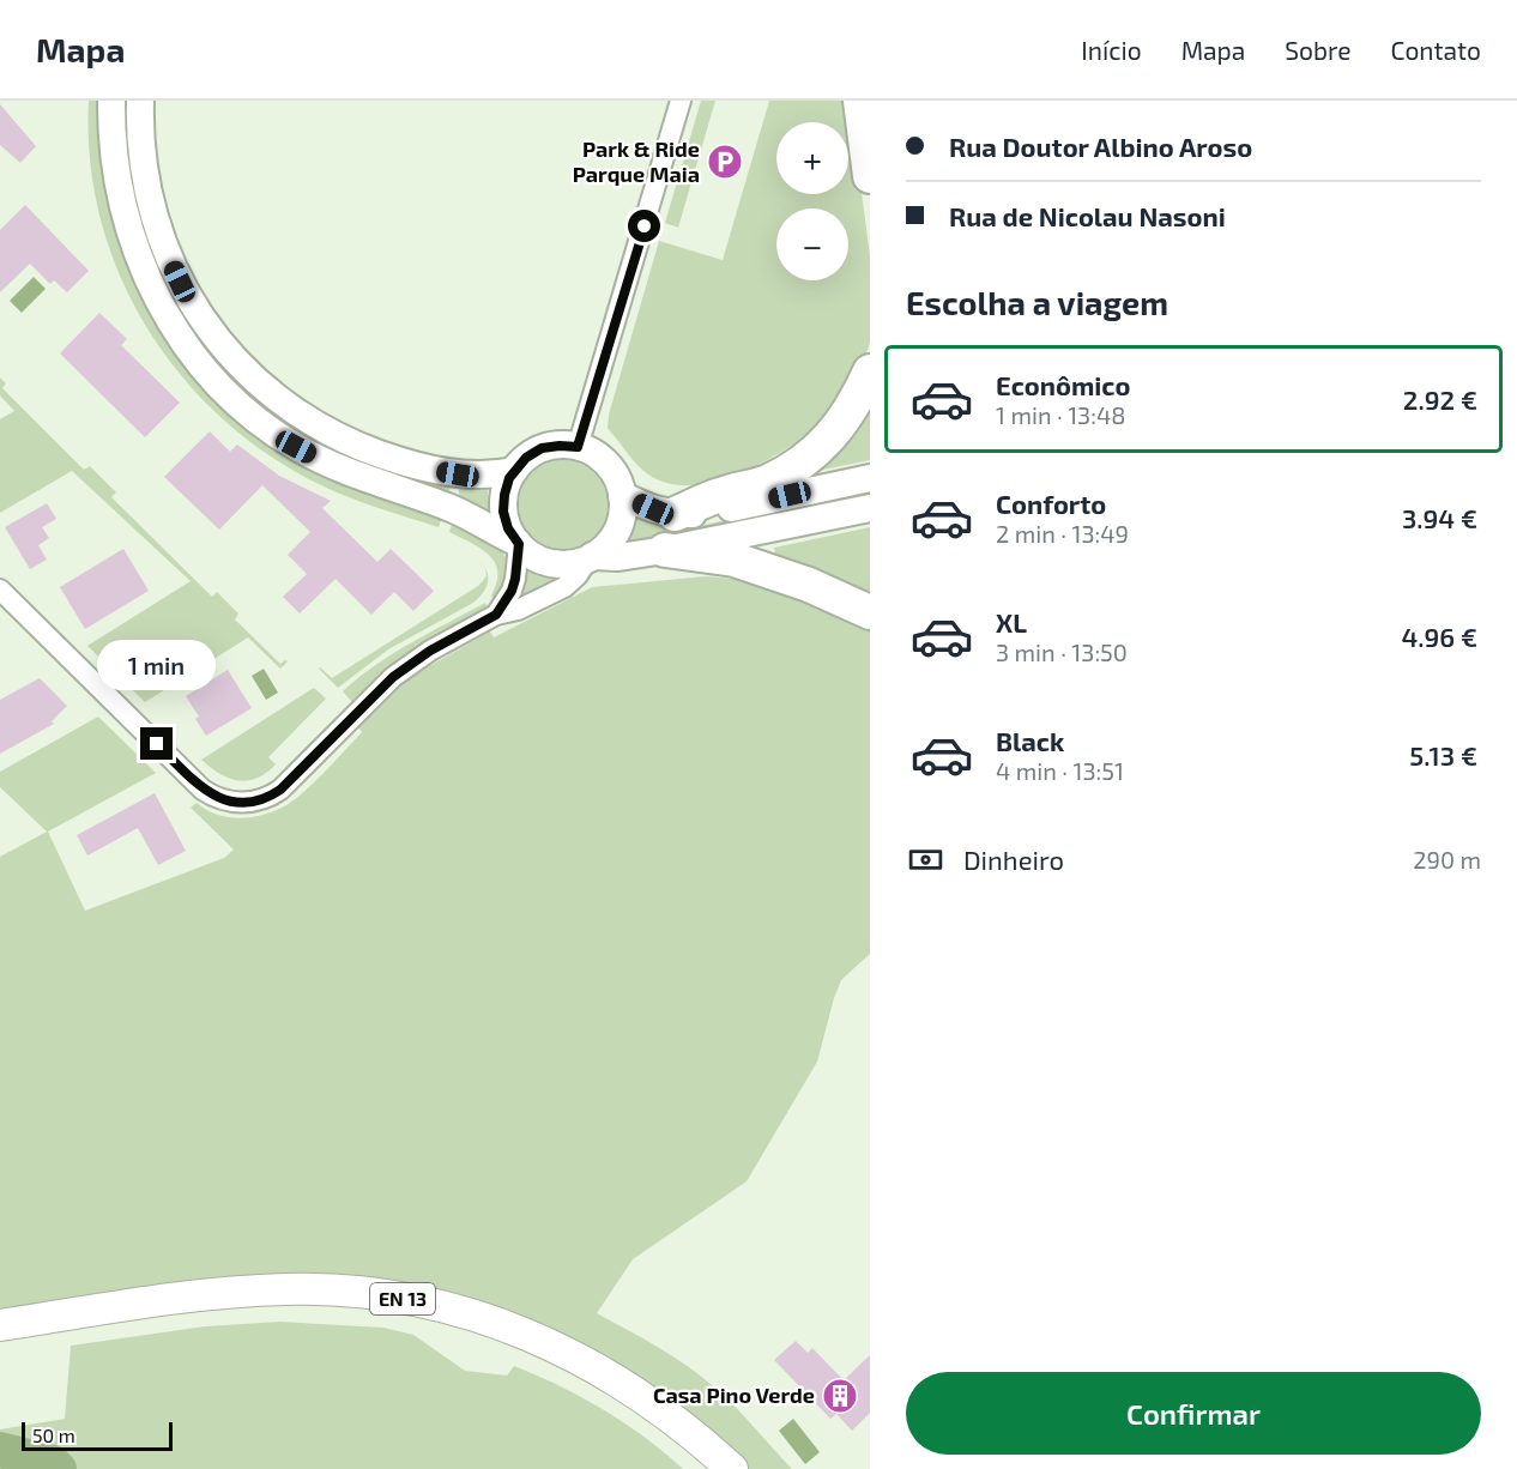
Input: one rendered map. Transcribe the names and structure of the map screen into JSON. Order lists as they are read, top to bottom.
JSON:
{
  "streets": {
    "main road": ["EN 13"]
  },
  "places": {
    "parking": ["Park & Ride Parque Maia"],
    "building": ["Casa Pino Verde"]
  },
  "scale_bar": "50 m",
  "page": {
    "header": "Mapa",
    "nav": [
      "Início",
      "Mapa",
      "Sobre",
      "Contato"
    ],
    "banner": ["Rua Doutor Albino Aroso", "Rua de Nicolau Nasoni"],
    "map_buttons": ["+", "−"],
    "heading": "Escolha a viagem",
    "list": [
      {
        "name": "Econômico",
        "note": "1 min · 13:48",
        "value": "2.92 €"
      },
      {
        "name": "Conforto",
        "note": "2 min · 13:49",
        "value": "3.94 €"
      },
      {
        "name": "XL",
        "note": "3 min · 13:50",
        "value": "4.96 €"
      },
      {
        "name": "Black",
        "note": "4 min · 13:51",
        "value": "5.13 €"
      }
    ],
    "bubble": "1 min",
    "pay": ["Dinheiro", "290 m"],
    "buttons": "Confirmar",
    "scale": "50 m"
  }
}
